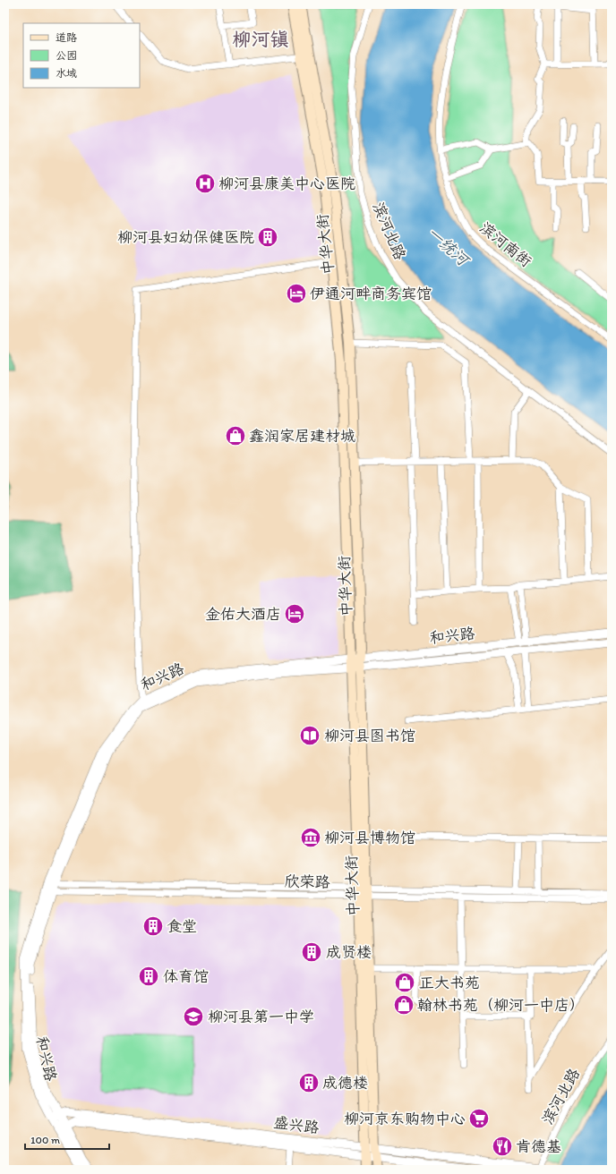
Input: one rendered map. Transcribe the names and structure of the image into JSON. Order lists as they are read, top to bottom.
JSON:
{
  "streets": {
    "main road": ["中华大街"],
    "street": [
      "滨河北路",
      "滨河南街",
      "和兴路",
      "欣荣路",
      "盛兴路"
    ]
  },
  "crossings": [
    ["滨河北路", "盛兴路"],
    ["中华大街", "和兴路"],
    ["中华大街", "欣荣路"],
    ["中华大街", "盛兴路"],
    ["和兴路", "欣荣路"],
    ["和兴路", "盛兴路"]
  ],
  "districts": ["柳河镇"],
  "water": ["一统河"],
  "places": {
    "hospital": ["柳河县康美中心医院"],
    "building": [
      "柳河县妇幼保健医院",
      "食堂",
      "成贤楼",
      "体育馆",
      "成德楼"
    ],
    "hotel": ["伊通河畔商务宾馆", "金佑大酒店"],
    "shop": ["鑫润家居建材城", "正大书苑", "翰林书苑（柳河一中店）"],
    "library": ["柳河县图书馆"],
    "museum": ["柳河县博物馆"],
    "school or university": ["柳河县第一中学"],
    "supermarket": ["柳河京东购物中心"],
    "restaurant": ["肯德基"]
  },
  "legend": ["道路", "公园", "水域"],
  "scale_bar": "100 m"
}
